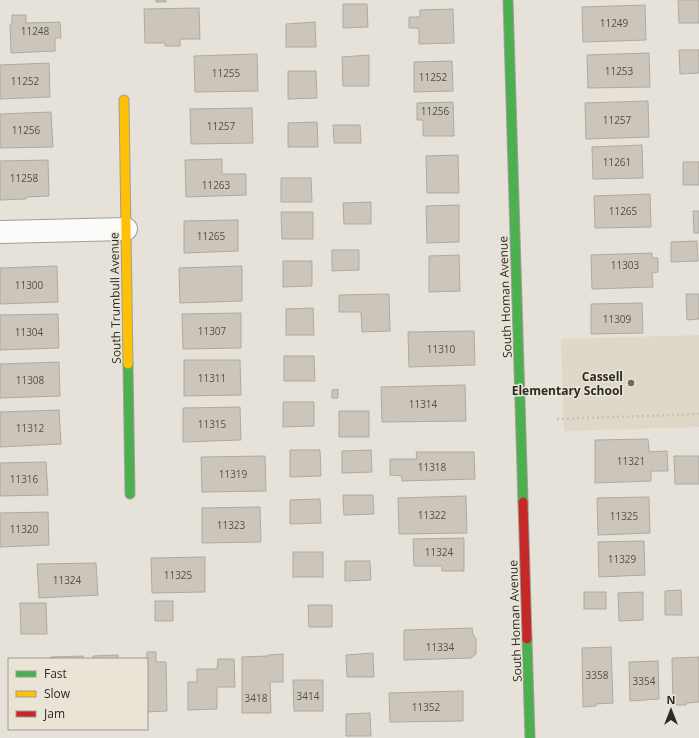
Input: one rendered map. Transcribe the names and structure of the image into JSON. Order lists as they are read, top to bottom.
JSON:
{
  "streets": {
    "street": ["South Homan Avenue", "South Trumbull Avenue"]
  },
  "places": ["Cassell Elementary School"],
  "house_numbers": [
    "11249",
    "11248",
    "11253",
    "11255",
    "11252",
    "11252",
    "11256",
    "11257",
    "11257",
    "11256",
    "11261",
    "11258",
    "11263",
    "11265",
    "11265",
    "11303",
    "11300",
    "11309",
    "11307",
    "11304",
    "11310",
    "11311",
    "11308",
    "11314",
    "11315",
    "11312",
    "11321",
    "11318",
    "11319",
    "11316",
    "11322",
    "11325",
    "11323",
    "11320",
    "11324",
    "11329",
    "11325",
    "11324",
    "11334",
    "3358",
    "3354",
    "3414",
    "3418",
    "11352"
  ],
  "legend": ["Fast", "Slow", "Jam"],
  "north": "top"
}
